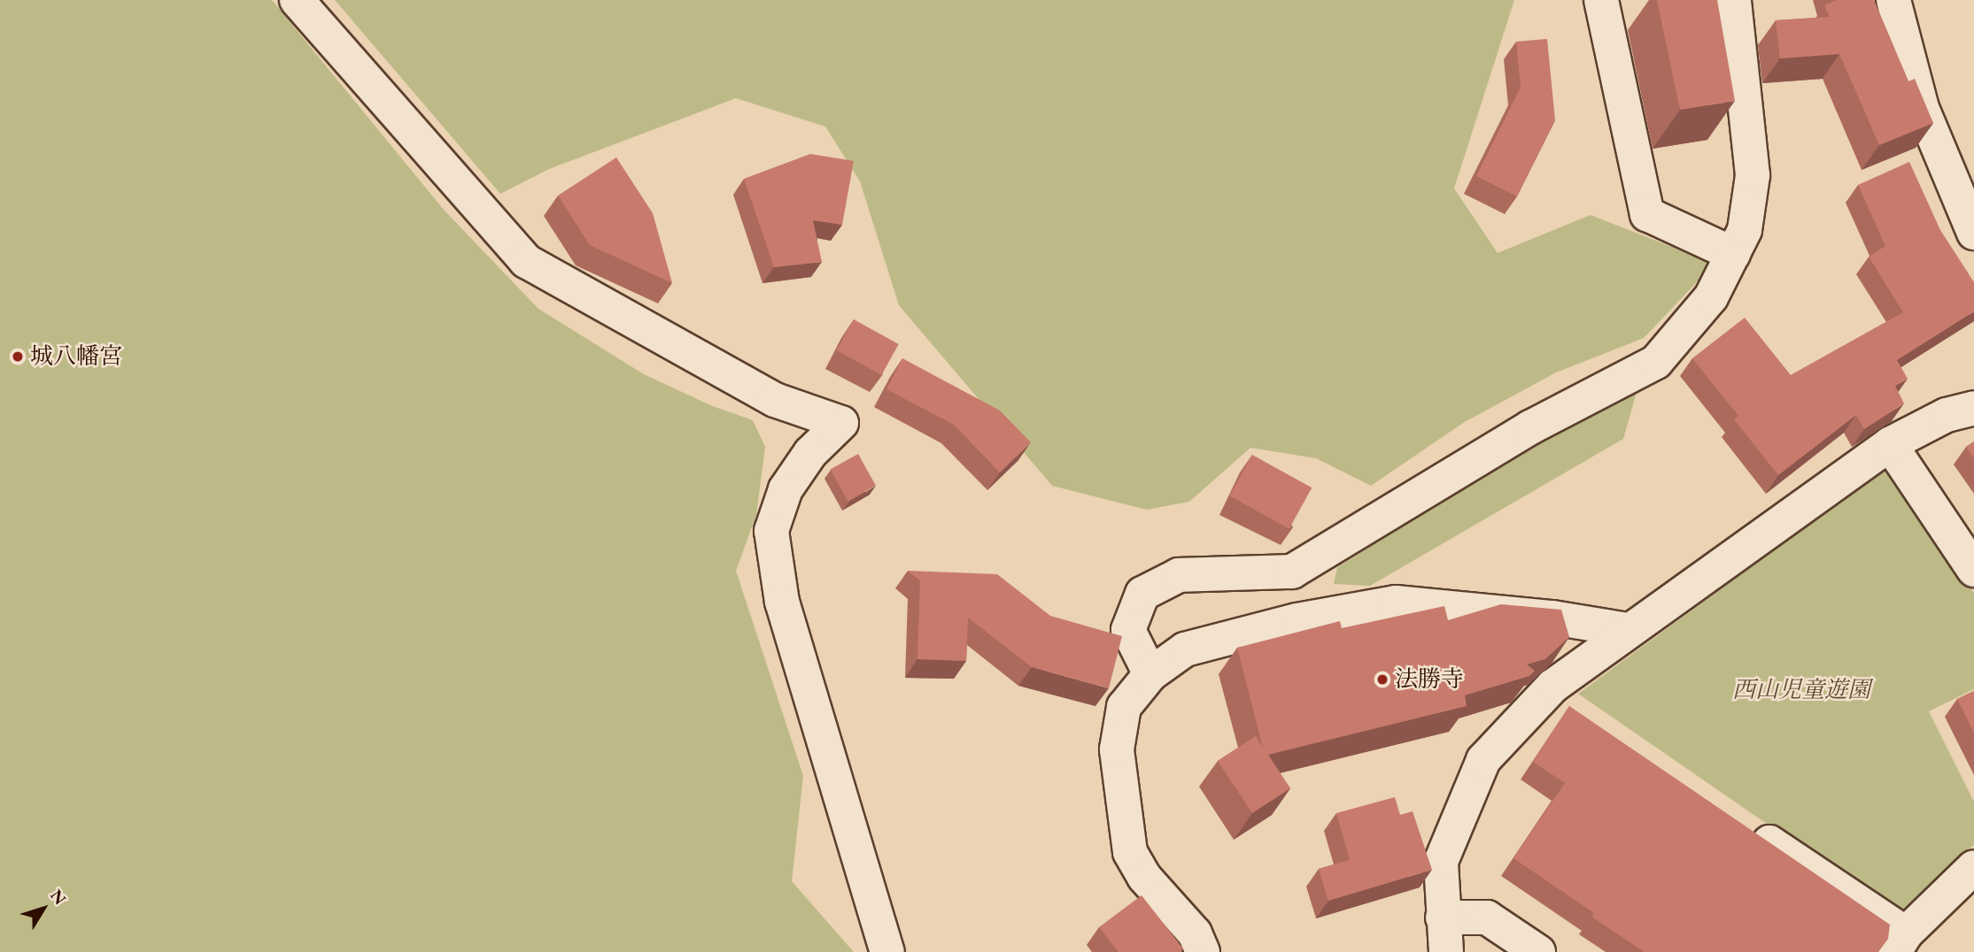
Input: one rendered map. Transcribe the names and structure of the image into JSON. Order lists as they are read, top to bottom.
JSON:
{
  "parks": ["西山児童遊園"],
  "places": ["城八幡宮", "法勝寺"],
  "north": "top right"
}
